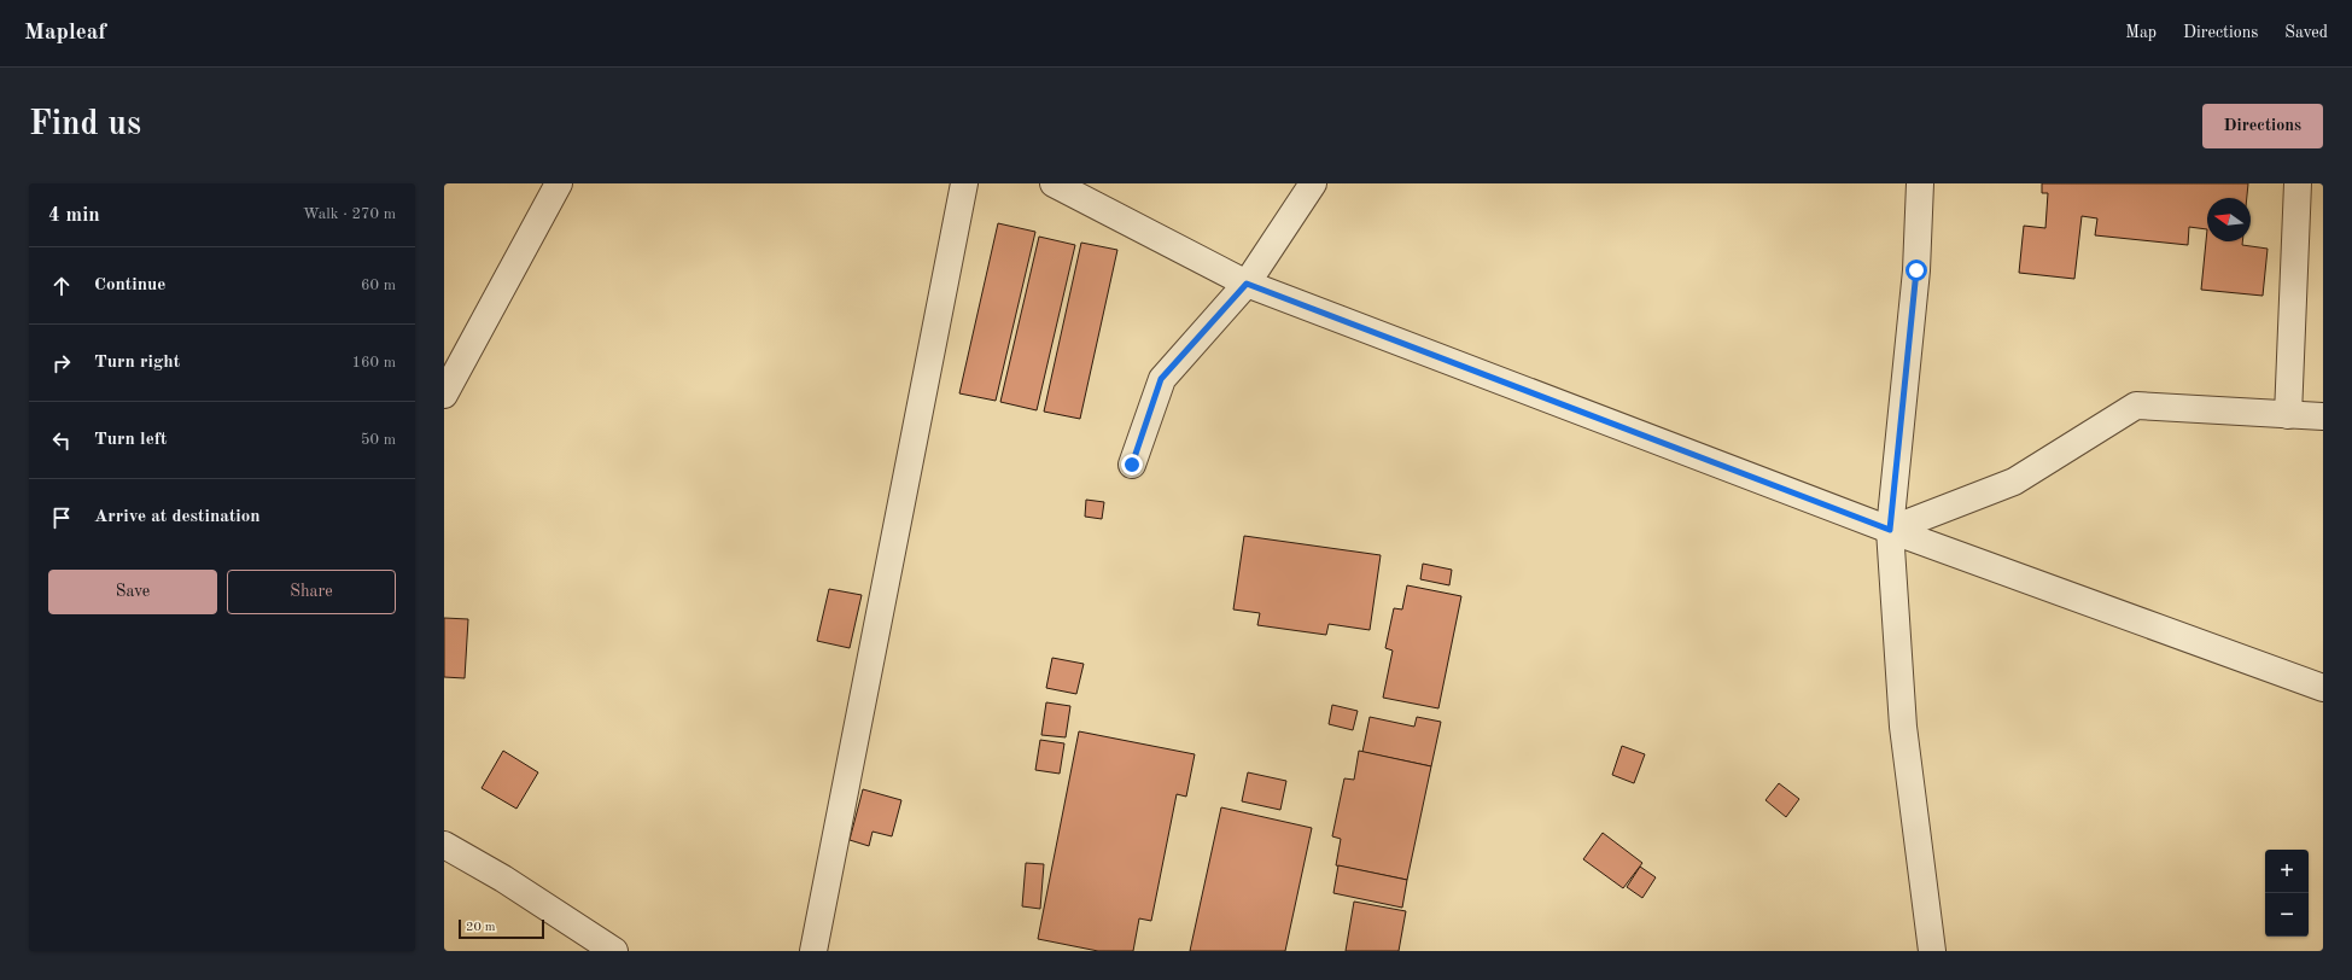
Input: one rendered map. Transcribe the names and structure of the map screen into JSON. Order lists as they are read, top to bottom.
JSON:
{
  "scale_bar": "20 m",
  "north": "left",
  "page": {
    "header": "Mapleaf",
    "nav": ["Map", "Directions", "Saved"],
    "buttons": [
      "Directions",
      ["Save", "Share"]
    ],
    "title": "Find us",
    "heading": ["4 min", "Walk · 270 m"],
    "list": [
      ["Continue", "60 m"],
      ["Turn right", "160 m"],
      ["Turn left", "50 m"],
      "Arrive at destination"
    ],
    "map_buttons": ["+", "−"],
    "scale": "20 m"
  }
}
